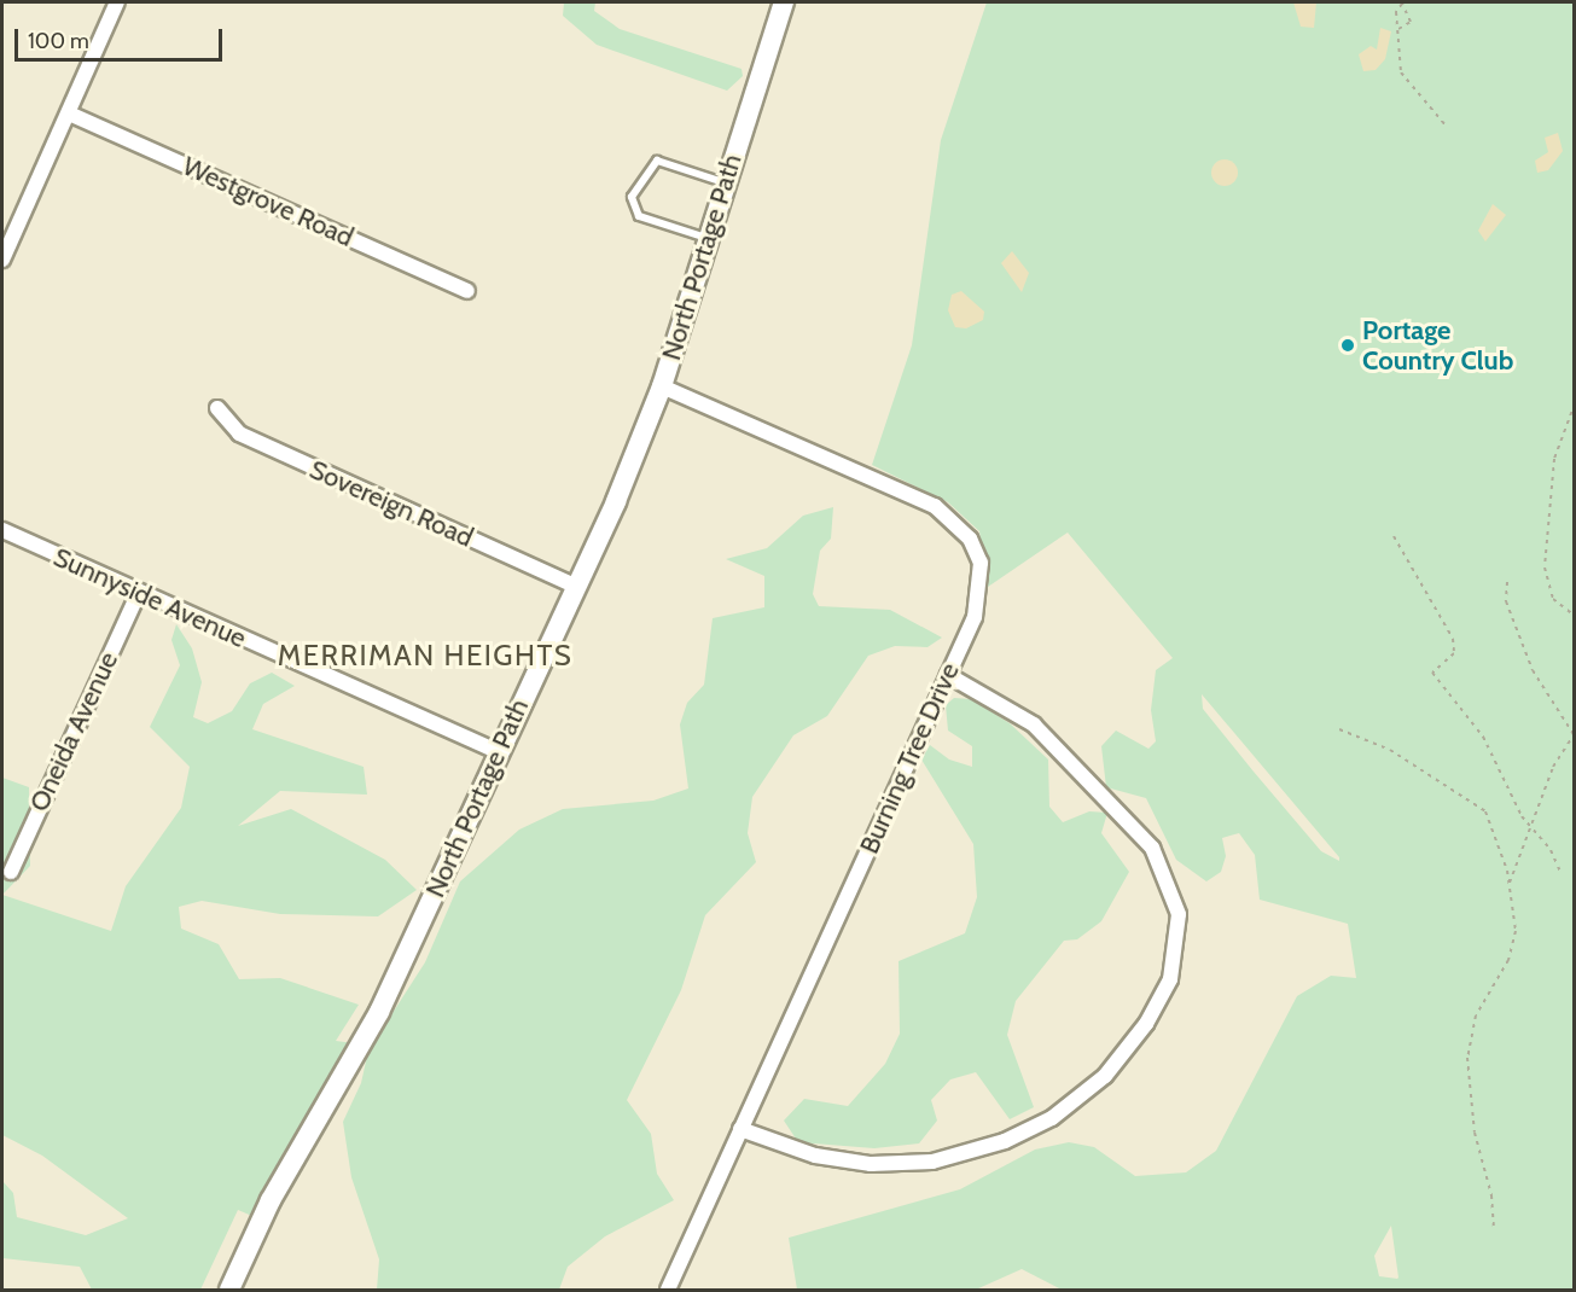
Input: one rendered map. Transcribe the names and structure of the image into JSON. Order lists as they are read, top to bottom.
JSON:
{
  "streets": {
    "main road": ["North Portage Path"],
    "street": [
      "Westgrove Road",
      "Sovereign Road",
      "Sunnyside Avenue",
      "Oneida Avenue",
      "Burning Tree Drive"
    ]
  },
  "crossings": [
    ["North Portage Path", "Sovereign Road"],
    ["North Portage Path", "Sunnyside Avenue"],
    ["North Portage Path", "Burning Tree Drive"],
    ["Sunnyside Avenue", "Oneida Avenue"]
  ],
  "districts": ["MERRIMAN HEIGHTS"],
  "places": ["Portage Country Club"],
  "scale_bar": "100 m"
}
